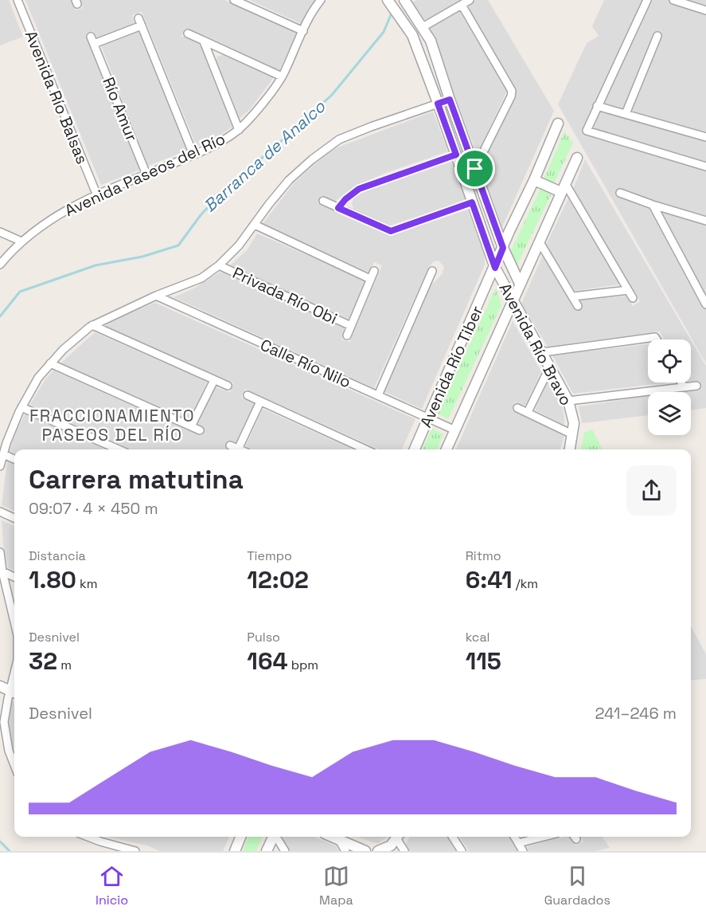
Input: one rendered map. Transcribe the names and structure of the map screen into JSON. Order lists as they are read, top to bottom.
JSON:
{
  "streets": {
    "street": [
      "Avenida Río Balsas",
      "Río Amur",
      "Avenida Paseos del Río",
      "Privada Río Obi",
      "Avenida Río Bravo",
      "Calle Río Nilo",
      "Avenida Río Tiber"
    ]
  },
  "crossings": [
    ["Avenida Río Balsas", "Avenida Paseos del Río"],
    ["Río Amur", "Avenida Paseos del Río"],
    ["Avenida Río Bravo", "Avenida Río Tiber"],
    ["Calle Río Nilo", "Avenida Río Tiber"]
  ],
  "districts": ["FRACCIONAMIENTO PASEOS DEL RÍO"],
  "water": ["Barranca de Analco"],
  "page": {
    "heading": ["Carrera matutina", "09:07 · 4 × 450 m"],
    "stats": [
      ["Distancia", "1.80 km"],
      ["Tiempo", "12:02"],
      ["Ritmo", "6:41 /km"],
      ["Desnivel", "32 m"],
      ["Pulso", "164 bpm"],
      ["kcal", "115"]
    ],
    "chart": ["Desnivel", "241–246 m"],
    "tabs": ["Inicio", "Mapa", "Guardados"]
  }
}
